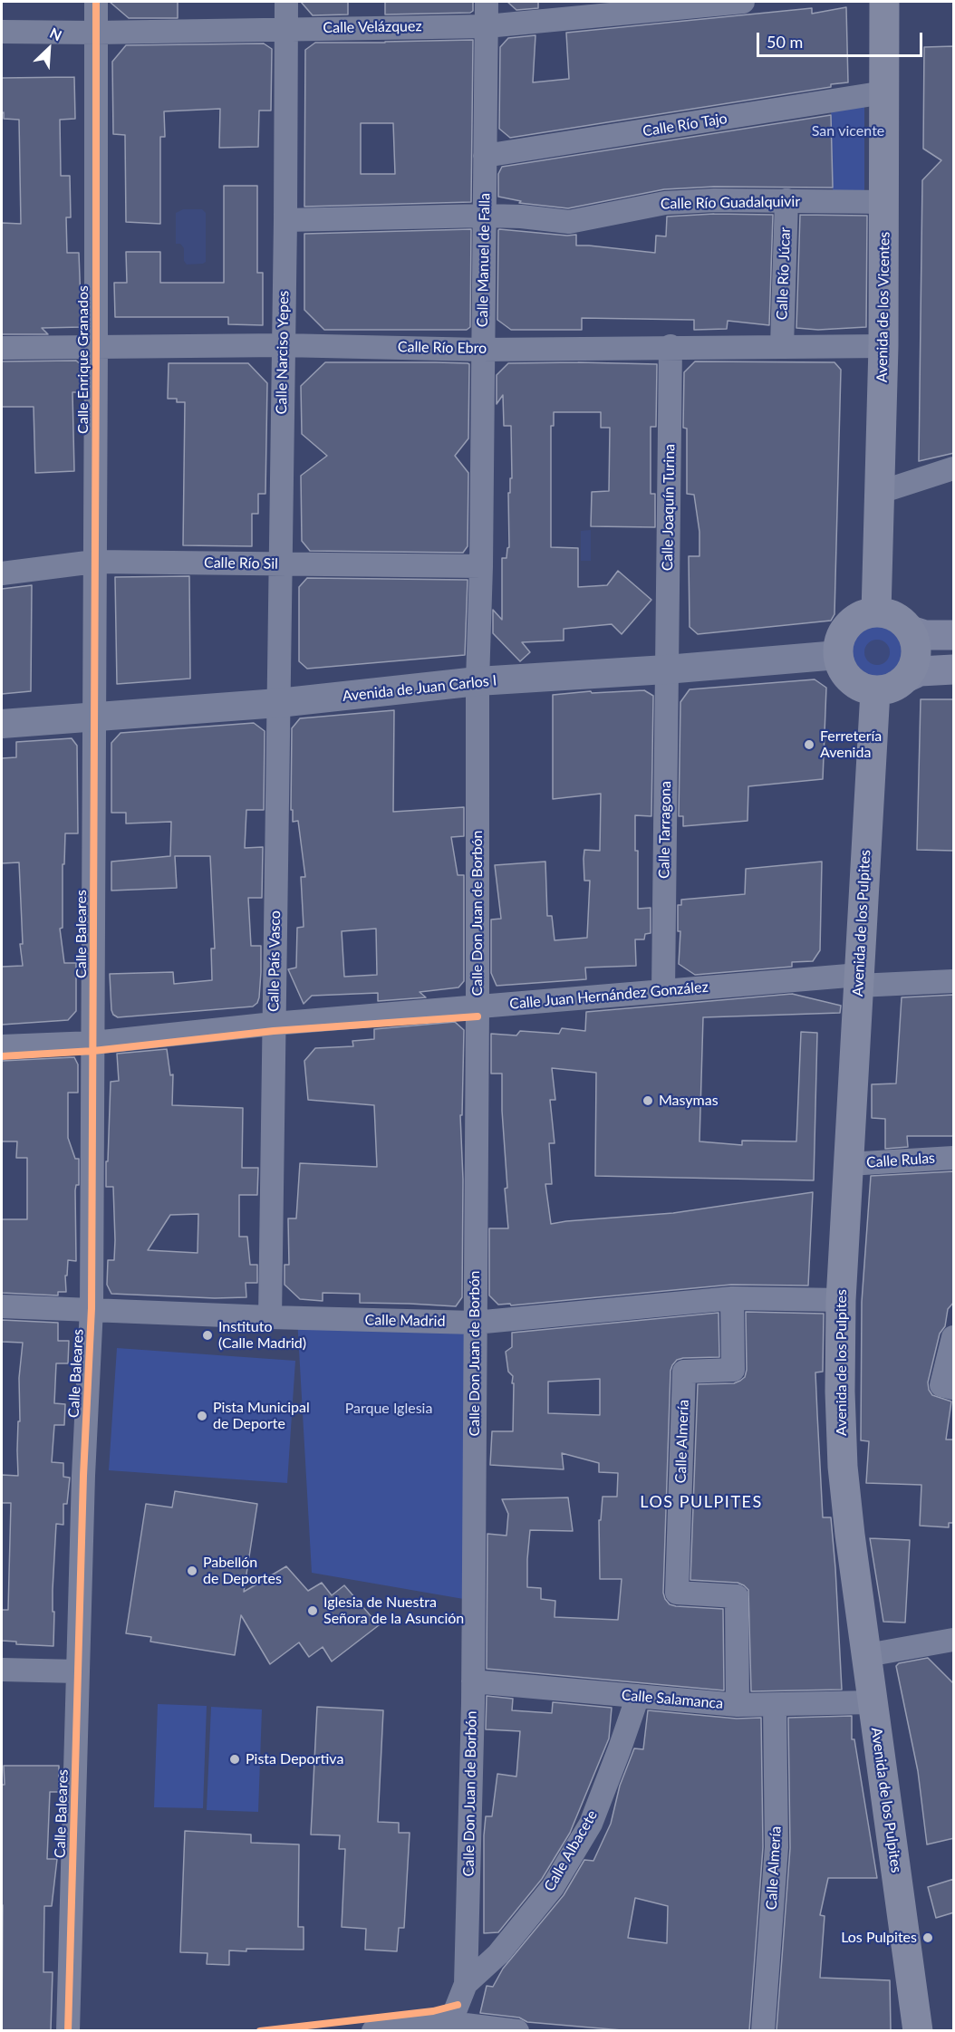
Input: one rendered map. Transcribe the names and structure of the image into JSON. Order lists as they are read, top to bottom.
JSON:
{
  "streets": {
    "main road": ["Avenida de los Vicentes", "Avenida de los Pulpites"],
    "street": [
      "Calle Velázquez",
      "Calle Río Tajo",
      "Calle Río Guadalquivir",
      "Calle Manuel de Falla",
      "Calle Río Júcar",
      "Calle Río Ebro",
      "Calle Narciso Yepes",
      "Calle Enrique Granados",
      "Calle Joaquín Turina",
      "Calle Río Sil",
      "Avenida de Juan Carlos I",
      "Calle Tarragona",
      "Calle Don Juan de Borbón",
      "Calle Baleares",
      "Calle País Vasco",
      "Calle Juan Hernández González",
      "Calle Rulas",
      "Calle Madrid",
      "Calle Almería",
      "Calle Salamanca",
      "Calle Albacete"
    ]
  },
  "crossings": [
    ["Calle Velázquez", "Calle Manuel de Falla"],
    ["Calle Velázquez", "Calle Narciso Yepes"],
    ["Calle Velázquez", "Calle Enrique Granados"],
    ["Calle Río Tajo", "Calle Manuel de Falla"],
    ["Calle Río Tajo", "Avenida de los Vicentes"],
    ["Calle Río Guadalquivir", "Calle Manuel de Falla"],
    ["Calle Río Guadalquivir", "Calle Río Júcar"],
    ["Calle Río Guadalquivir", "Avenida de los Vicentes"],
    ["Calle Río Guadalquivir", "Calle Narciso Yepes"],
    ["Calle Manuel de Falla", "Calle Río Ebro"],
    ["Calle Manuel de Falla", "Calle Río Sil"],
    ["Calle Manuel de Falla", "Avenida de Juan Carlos I"],
    ["Calle Manuel de Falla", "Calle Don Juan de Borbón"],
    ["Calle Río Júcar", "Calle Río Ebro"],
    ["Avenida de los Vicentes", "Calle Río Ebro"],
    ["Avenida de los Vicentes", "Avenida de Juan Carlos I"],
    ["Avenida de los Vicentes", "Avenida de los Pulpites"],
    ["Calle Río Ebro", "Calle Narciso Yepes"],
    ["Calle Río Ebro", "Calle Enrique Granados"],
    ["Calle Río Ebro", "Calle Joaquín Turina"],
    ["Calle Narciso Yepes", "Calle Río Sil"],
    ["Calle Narciso Yepes", "Avenida de Juan Carlos I"],
    ["Calle Narciso Yepes", "Calle País Vasco"],
    ["Calle Enrique Granados", "Calle Río Sil"],
    ["Calle Enrique Granados", "Avenida de Juan Carlos I"],
    ["Calle Enrique Granados", "Calle Baleares"],
    ["Calle Joaquín Turina", "Avenida de Juan Carlos I"],
    ["Calle Joaquín Turina", "Calle Tarragona"],
    ["Avenida de Juan Carlos I", "Calle Tarragona"],
    ["Avenida de Juan Carlos I", "Calle Don Juan de Borbón"],
    ["Avenida de Juan Carlos I", "Avenida de los Pulpites"],
    ["Avenida de Juan Carlos I", "Calle Baleares"],
    ["Avenida de Juan Carlos I", "Calle País Vasco"],
    ["Calle Tarragona", "Calle Juan Hernández González"],
    ["Calle Don Juan de Borbón", "Calle Juan Hernández González"],
    ["Calle Don Juan de Borbón", "Calle Madrid"],
    ["Calle Don Juan de Borbón", "Calle Salamanca"],
    ["Calle Don Juan de Borbón", "Calle Albacete"],
    ["Avenida de los Pulpites", "Calle Juan Hernández González"],
    ["Avenida de los Pulpites", "Calle Rulas"],
    ["Avenida de los Pulpites", "Calle Madrid"],
    ["Avenida de los Pulpites", "Calle Salamanca"],
    ["Calle Baleares", "Calle Juan Hernández González"],
    ["Calle Baleares", "Calle Madrid"],
    ["Calle País Vasco", "Calle Juan Hernández González"],
    ["Calle País Vasco", "Calle Madrid"],
    ["Calle Madrid", "Calle Almería"],
    ["Calle Almería", "Calle Salamanca"],
    ["Calle Salamanca", "Calle Albacete"]
  ],
  "districts": ["LOS PULPITES"],
  "parks": ["San vicente", "Parque Iglesia"],
  "places": [
    "Ferretería Avenida",
    "Masymas",
    "Instituto (Calle Madrid)",
    "Pista Municipal de Deporte",
    "Pabellón de Deportes",
    "Iglesia de Nuestra Señora de la Asunción",
    "Pista Deportiva",
    "Los Pulpites"
  ],
  "scale_bar": "50 m",
  "north": "top right"
}
